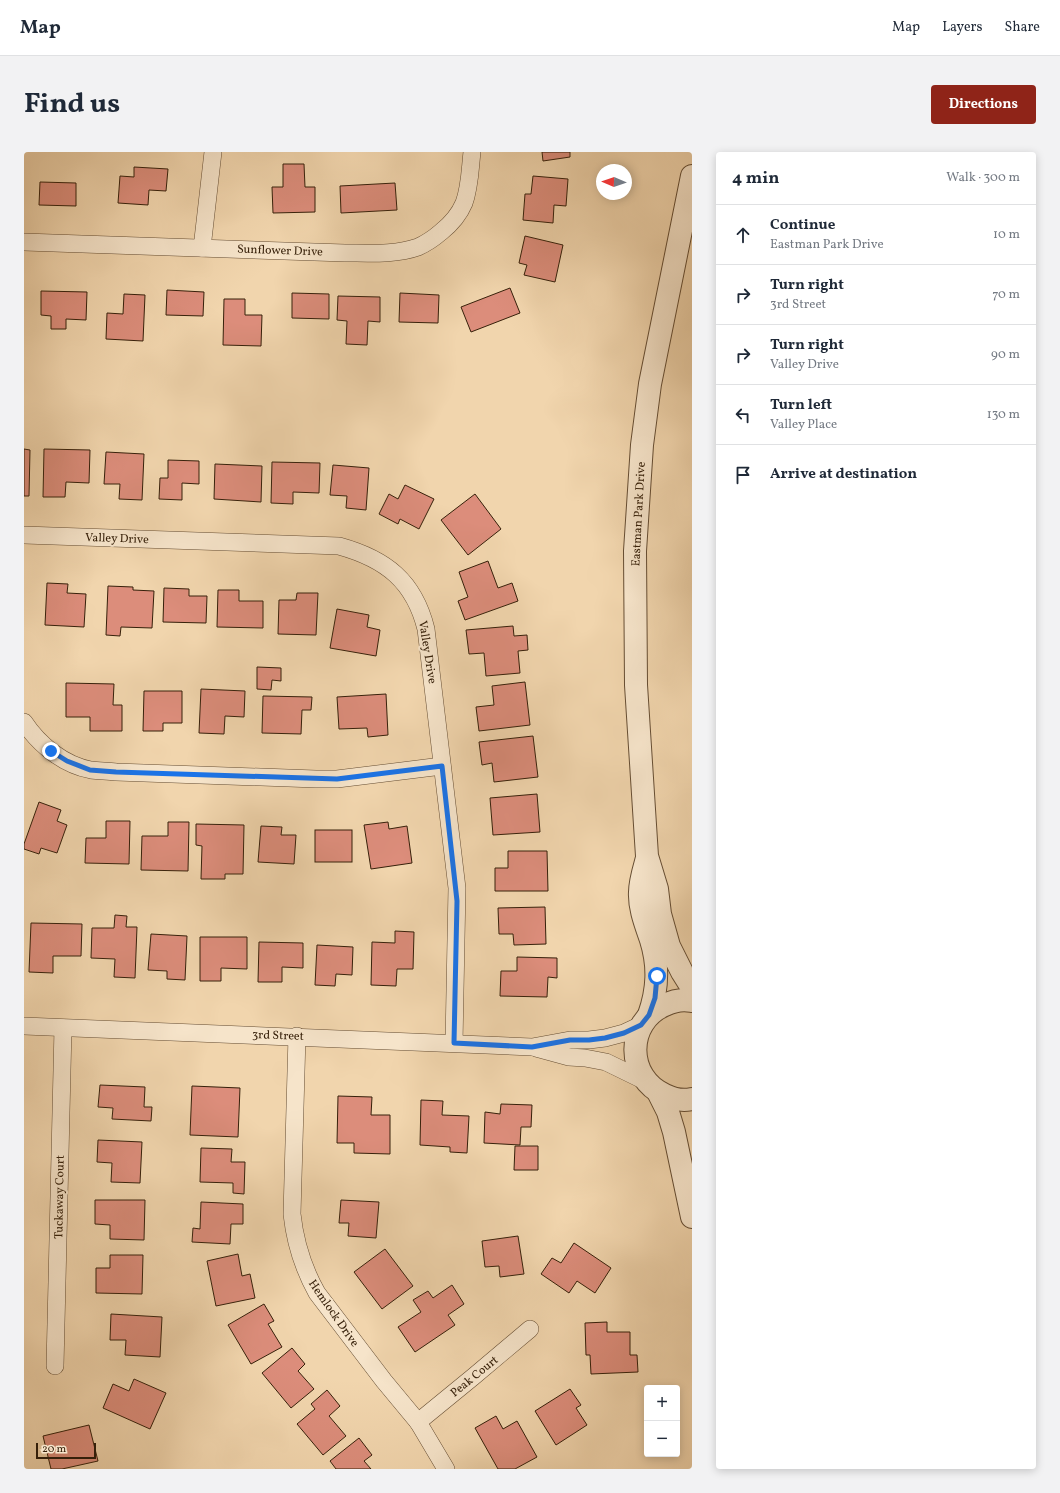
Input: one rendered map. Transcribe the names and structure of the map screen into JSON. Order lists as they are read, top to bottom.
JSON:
{
  "streets": {
    "street": [
      "Sunflower Drive",
      "Eastman Park Drive",
      "Valley Drive",
      "3rd Street",
      "Tuckaway Court",
      "Hemlock Drive",
      "Peak Court"
    ]
  },
  "crossings": [
    ["Eastman Park Drive", "3rd Street"],
    ["Valley Drive", "3rd Street"],
    ["3rd Street", "Tuckaway Court"],
    ["3rd Street", "Hemlock Drive"],
    ["Hemlock Drive", "Peak Court"]
  ],
  "scale_bar": "20 m",
  "north": "left",
  "page": {
    "header": "Map",
    "nav": ["Map", "Layers", "Share"],
    "title": "Find us",
    "buttons": "Directions",
    "heading": ["4 min", "Walk · 300 m"],
    "list": [
      ["Continue", "Eastman Park Drive", "10 m"],
      ["Turn right", "3rd Street", "70 m"],
      ["Turn right", "Valley Drive", "90 m"],
      ["Turn left", "Valley Place", "130 m"],
      "Arrive at destination"
    ],
    "map_buttons": ["+", "−"],
    "scale": "20 m"
  }
}
